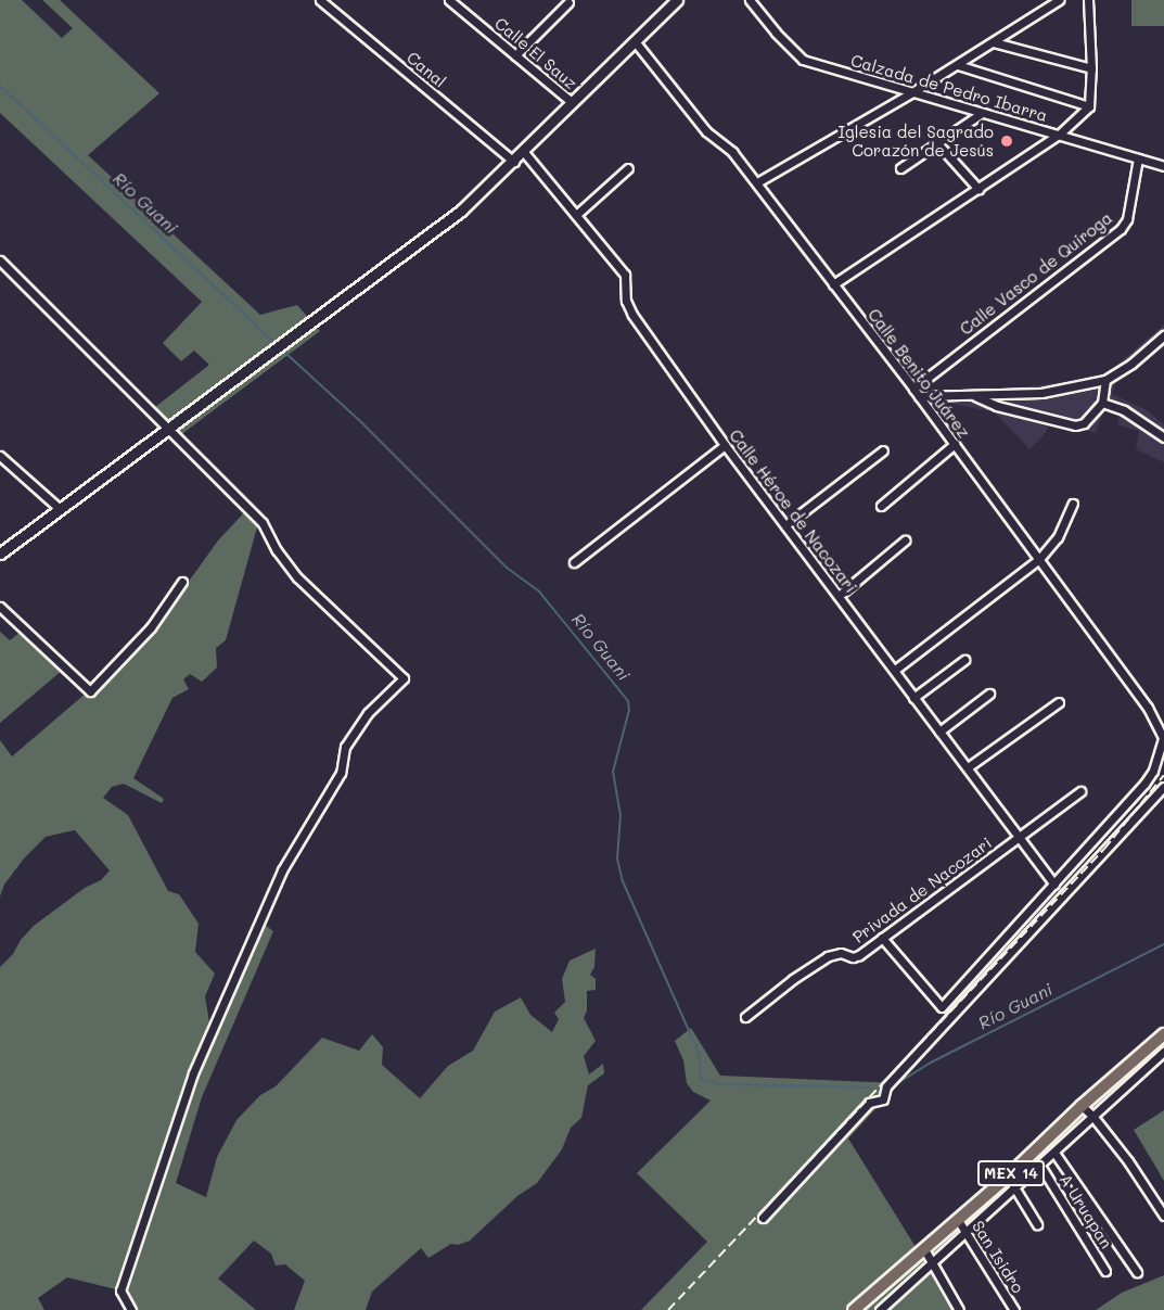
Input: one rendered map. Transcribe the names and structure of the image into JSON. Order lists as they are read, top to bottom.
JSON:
{
  "streets": {
    "main road": ["MEX 14"],
    "street": [
      "Calle El Sauz",
      "Canal",
      "Calzada de Pedro Ibarra",
      "Calle Vasco de Quiroga",
      "Calle Benito Juárez",
      "Calle Héroe de Nacozari",
      "Privada de Nacozari",
      "A Uruapan",
      "San Isidro"
    ]
  },
  "crossings": [
    ["Calzada de Pedro Ibarra", "Calle Vasco de Quiroga"],
    ["Calle Vasco de Quiroga", "Calle Benito Juárez"],
    ["Calle Héroe de Nacozari", "Privada de Nacozari"],
    ["MEX 14", "San Isidro"]
  ],
  "water": ["Río Guani"],
  "places": ["Iglesia del Sagrado Corazón de Jesús"]
}
